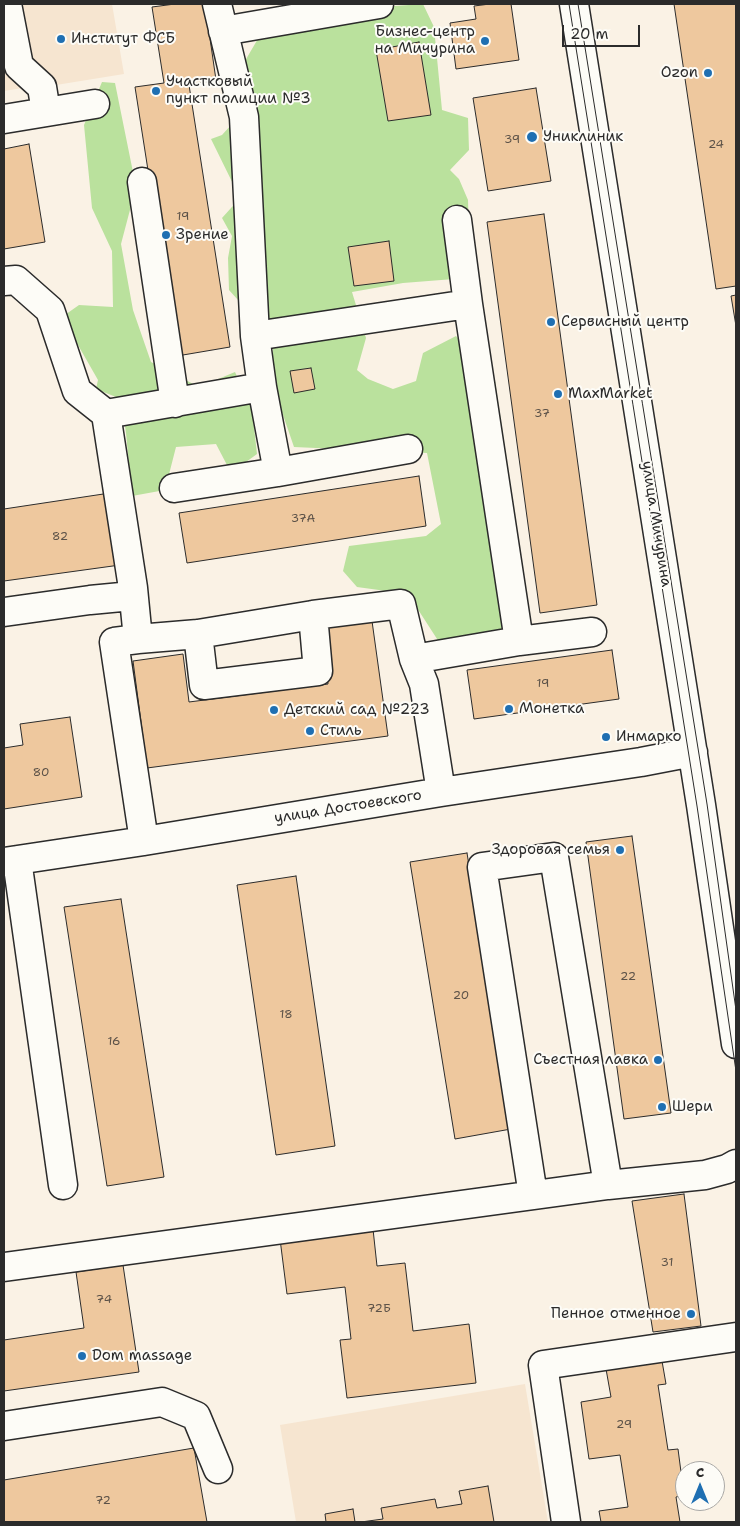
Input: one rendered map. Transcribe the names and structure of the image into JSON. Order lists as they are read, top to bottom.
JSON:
{
  "streets": {
    "street": ["улица Мичурина", "улица Достоевского"]
  },
  "crossings": [
    ["улица Мичурина", "улица Достоевского"]
  ],
  "places": [
    "Институт ФСБ",
    "Бизнес-центр на Мичурина",
    "Ozon",
    "Участковый пункт полиции №3",
    "Униклиник",
    "Зрение",
    "Сервисный центр",
    "MaxMarket",
    "Монетка",
    "Детский сад №223",
    "Стиль",
    "Инмарко",
    "Здоровая семья",
    "Съестная лавка",
    "Шери",
    "Пенное отменное",
    "Dom massage"
  ],
  "house_numbers": [
    "39",
    "24",
    "19",
    "37",
    "37А",
    "82",
    "19",
    "80",
    "22",
    "20",
    "18",
    "16",
    "31",
    "74",
    "72Б",
    "29",
    "72"
  ],
  "scale_bar": "20 m",
  "north": "top"
}
